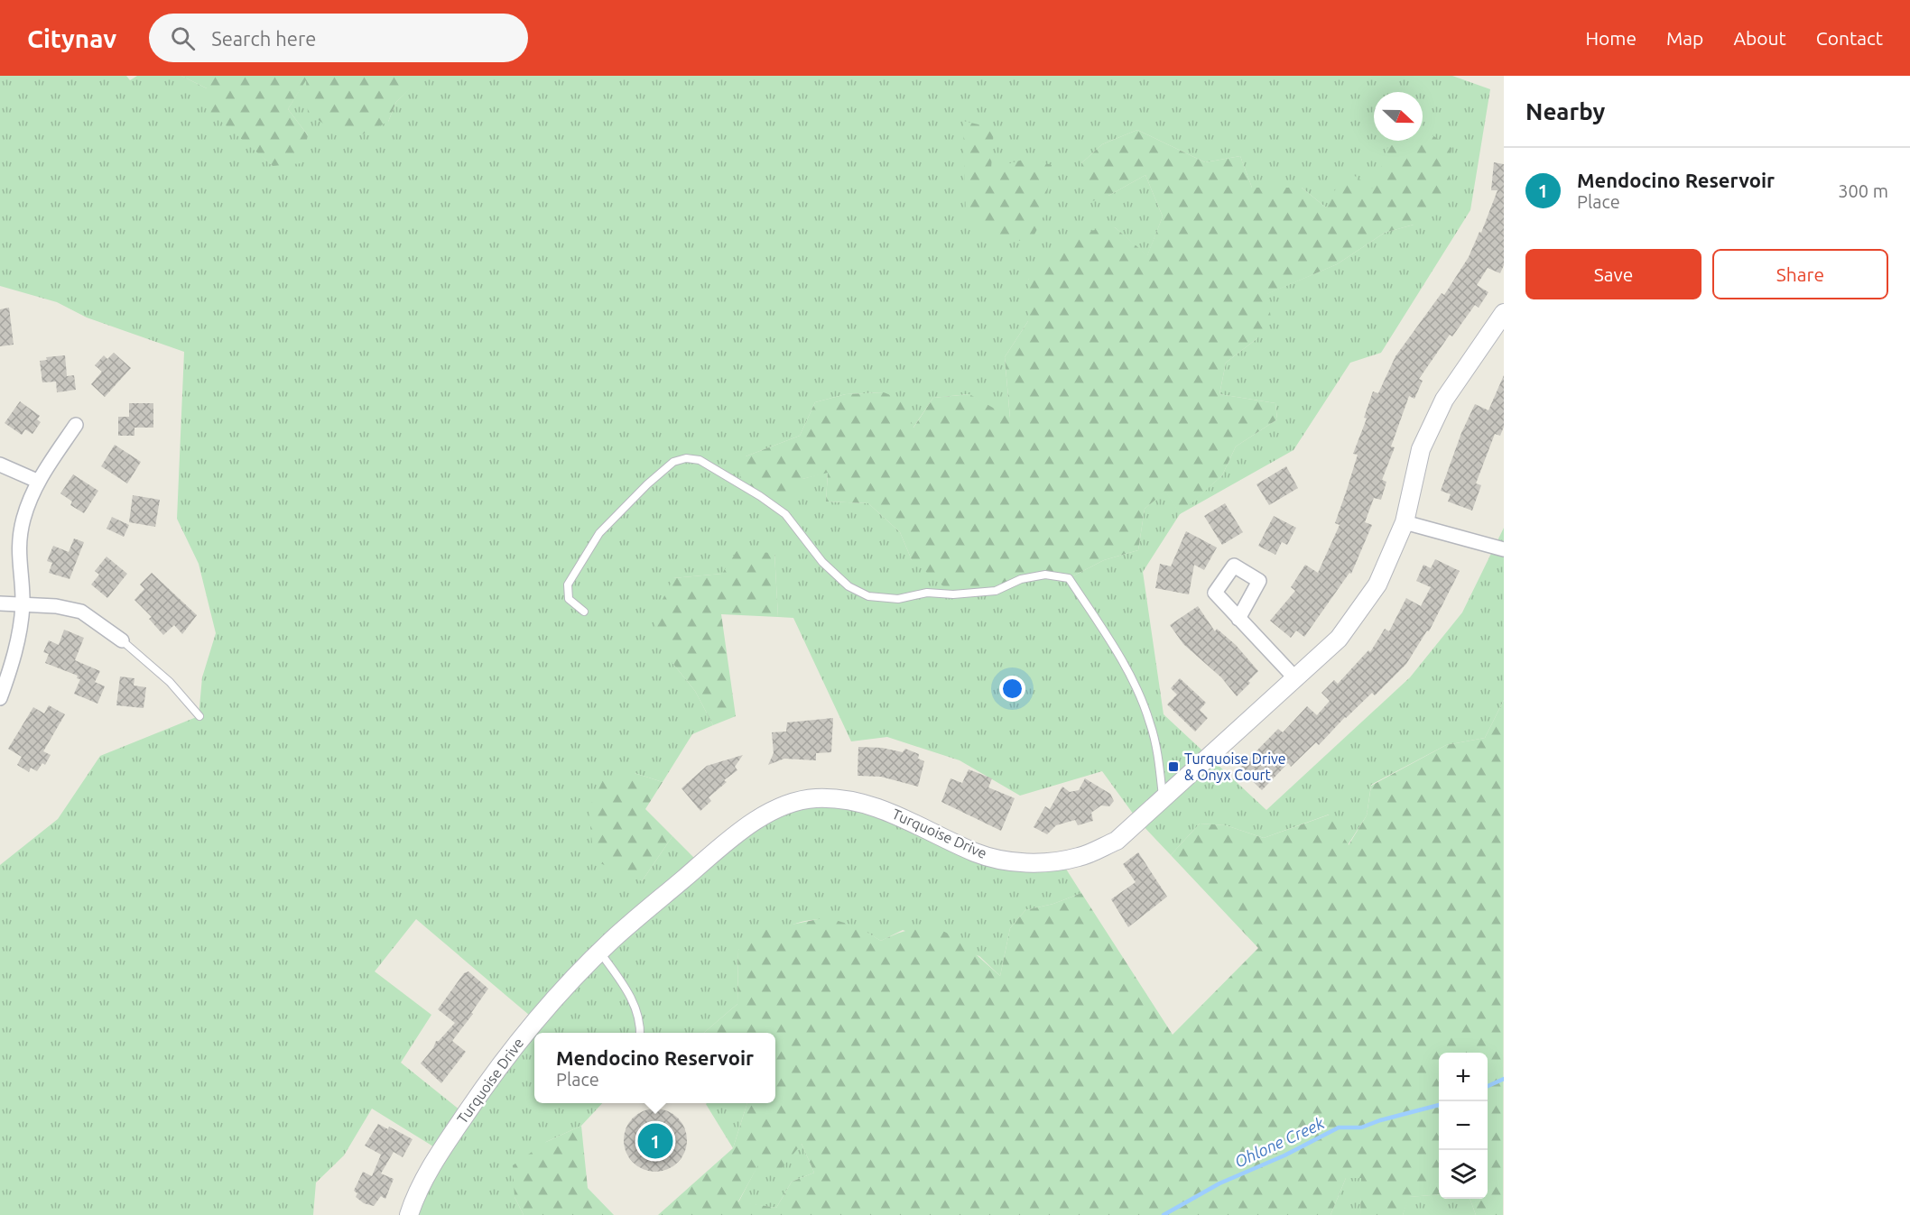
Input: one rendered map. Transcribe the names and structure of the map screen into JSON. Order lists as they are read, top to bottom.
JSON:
{
  "streets": {
    "street": ["Turquoise Drive"]
  },
  "water": ["Ohlone Creek"],
  "places": {
    "transit": ["Turquoise Drive & Onyx Court"]
  },
  "north": "right",
  "page": {
    "header": "Citynav",
    "search": "Search here",
    "nav": [
      "Home",
      "Map",
      "About",
      "Contact"
    ],
    "heading": "Nearby",
    "list": [
      {
        "mark": "1",
        "name": "Mendocino Reservoir",
        "note": "Place",
        "value": "300 m"
      }
    ],
    "buttons": ["Save", "Share"],
    "popup": ["Mendocino Reservoir", "Place"],
    "map_buttons": ["+", "−"],
    "pins": "1"
  }
}
